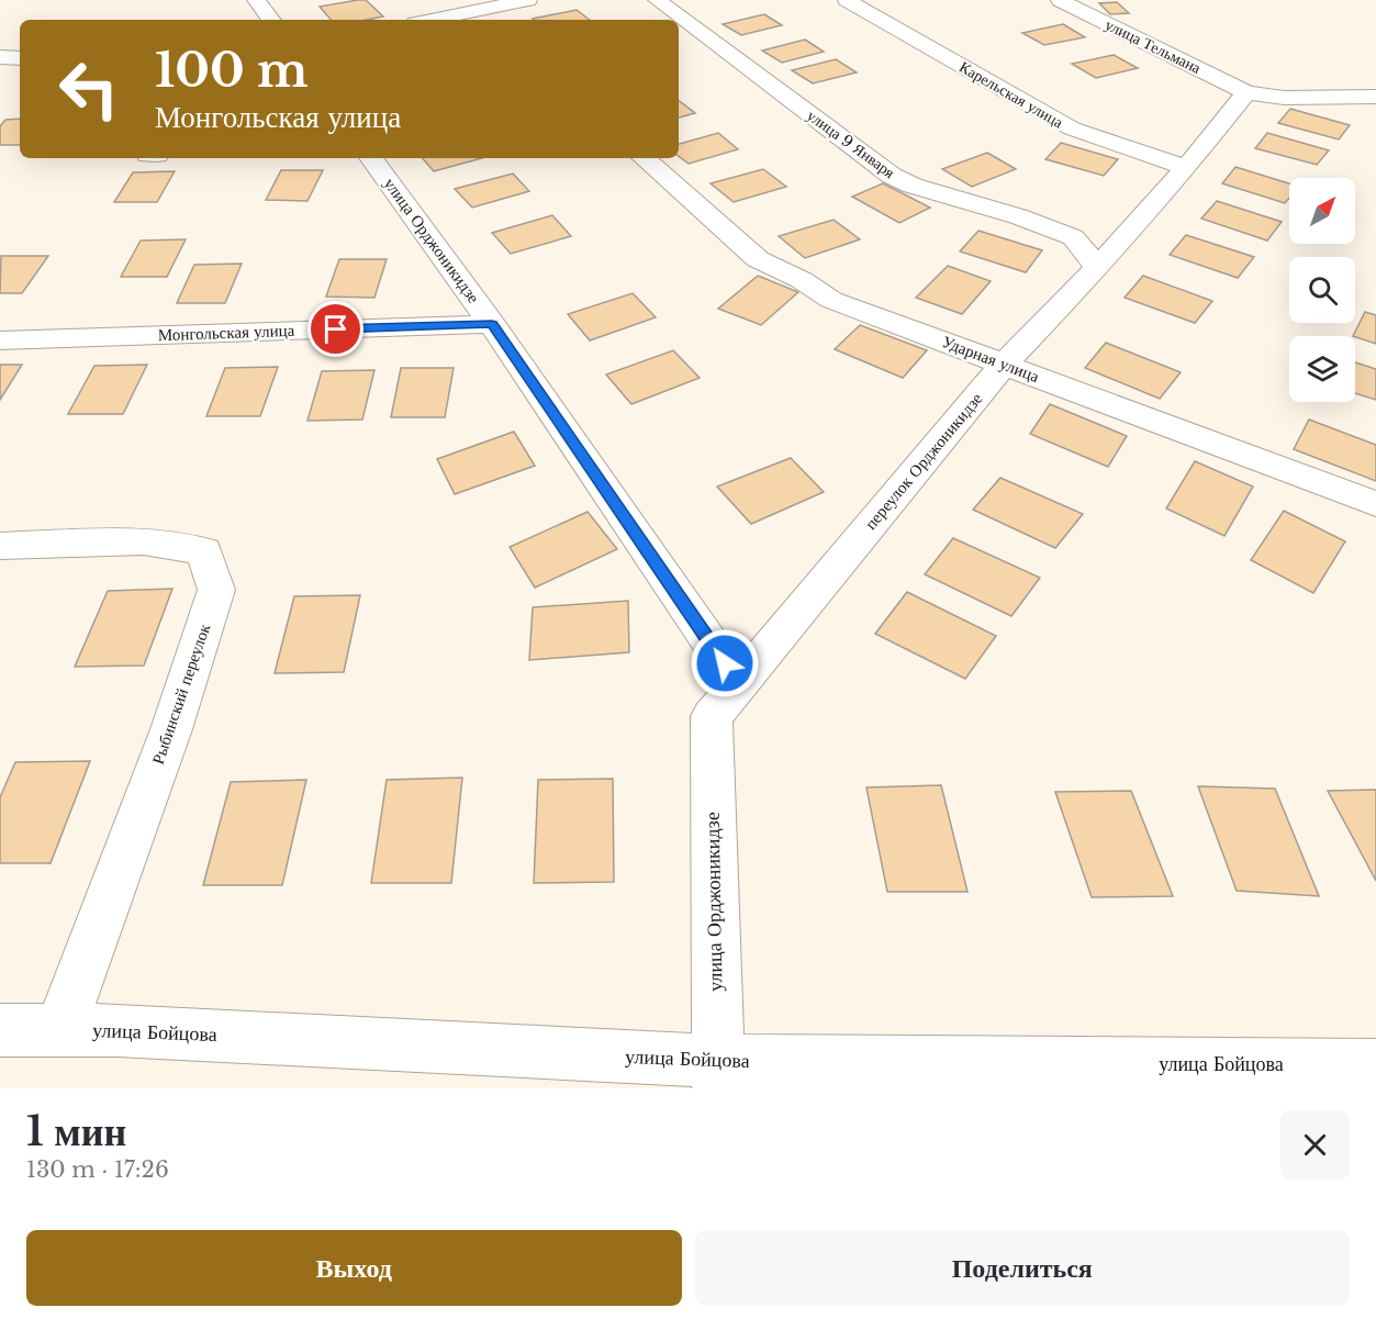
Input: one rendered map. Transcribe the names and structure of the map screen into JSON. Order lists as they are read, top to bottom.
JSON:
{
  "streets": {
    "street": [
      "улица Тельмана",
      "Карельская улица",
      "улица 9 Января",
      "улица Орджоникидзе",
      "Монгольская улица",
      "Ударная улица",
      "переулок Орджоникидзе",
      "Рыбинский переулок",
      "улица Бойцова"
    ]
  },
  "crossings": [
    ["улица Тельмана", "переулок Орджоникидзе"],
    ["Карельская улица", "переулок Орджоникидзе"],
    ["улица 9 Января", "переулок Орджоникидзе"],
    ["улица Орджоникидзе", "Монгольская улица"],
    ["улица Орджоникидзе", "переулок Орджоникидзе"],
    ["улица Орджоникидзе", "улица Бойцова"],
    ["Ударная улица", "переулок Орджоникидзе"],
    ["Рыбинский переулок", "улица Бойцова"]
  ],
  "north": "top right",
  "page": {
    "turn": ["100 m", "Монгольская улица"],
    "heading": ["1 мин", "130 m · 17:26"],
    "buttons": ["Выход", "Поделиться"]
  }
}
